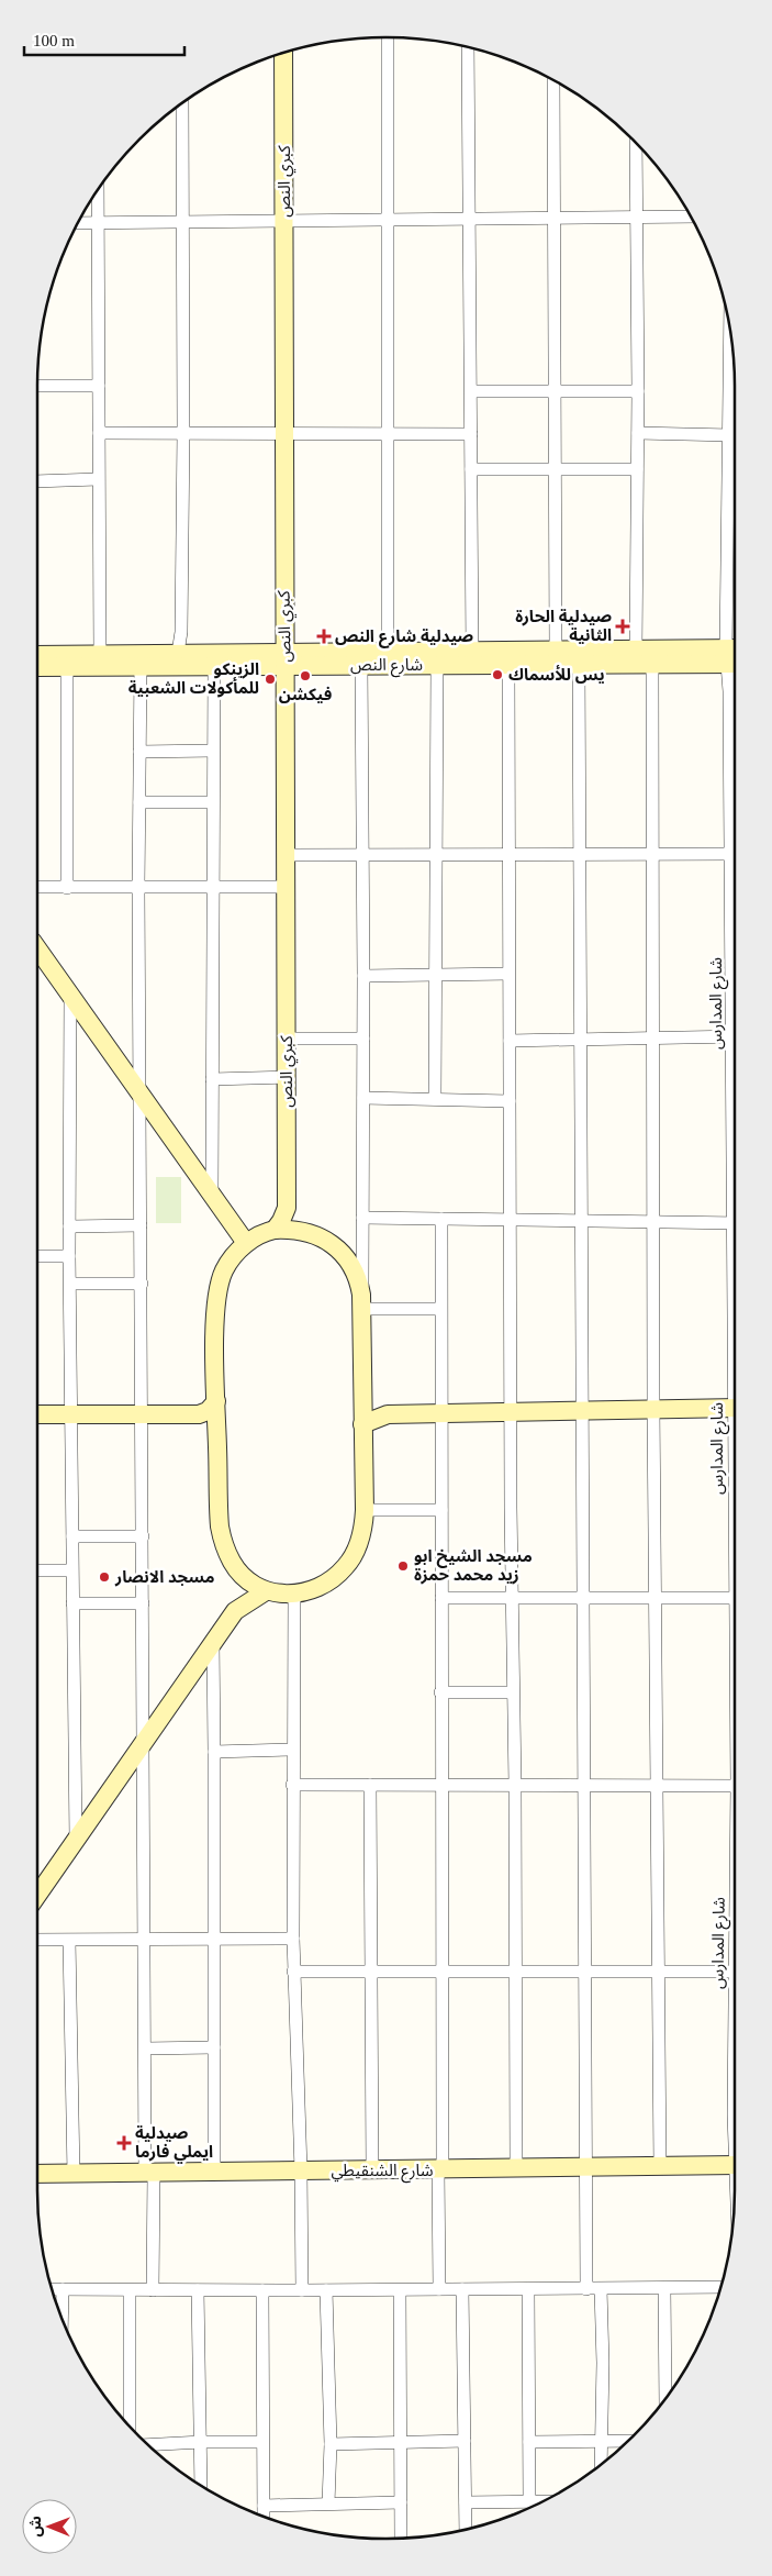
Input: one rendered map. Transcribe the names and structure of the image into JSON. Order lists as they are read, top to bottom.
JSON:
{
  "streets": {
    "street": [
      "كبري النص",
      "شارع النص",
      "شارع المدارس",
      "شارع الشنقيطي"
    ]
  },
  "crossings": [
    ["كبري النص", "شارع النص"],
    ["شارع النص", "شارع المدارس"]
  ],
  "places": {
    "health": ["صيدلية الحارة الثانية", "صيدلية شارع النص", "صيدلية ايملي فارما"],
    "other": [
      "يس للأسماك",
      "فيكشن",
      "الزينكو للمأكولات الشعبية",
      "مسجد الشيخ ابو زيد محمد حمزة",
      "مسجد الانصار"
    ]
  },
  "scale_bar": "100 m",
  "north": "left"
}
